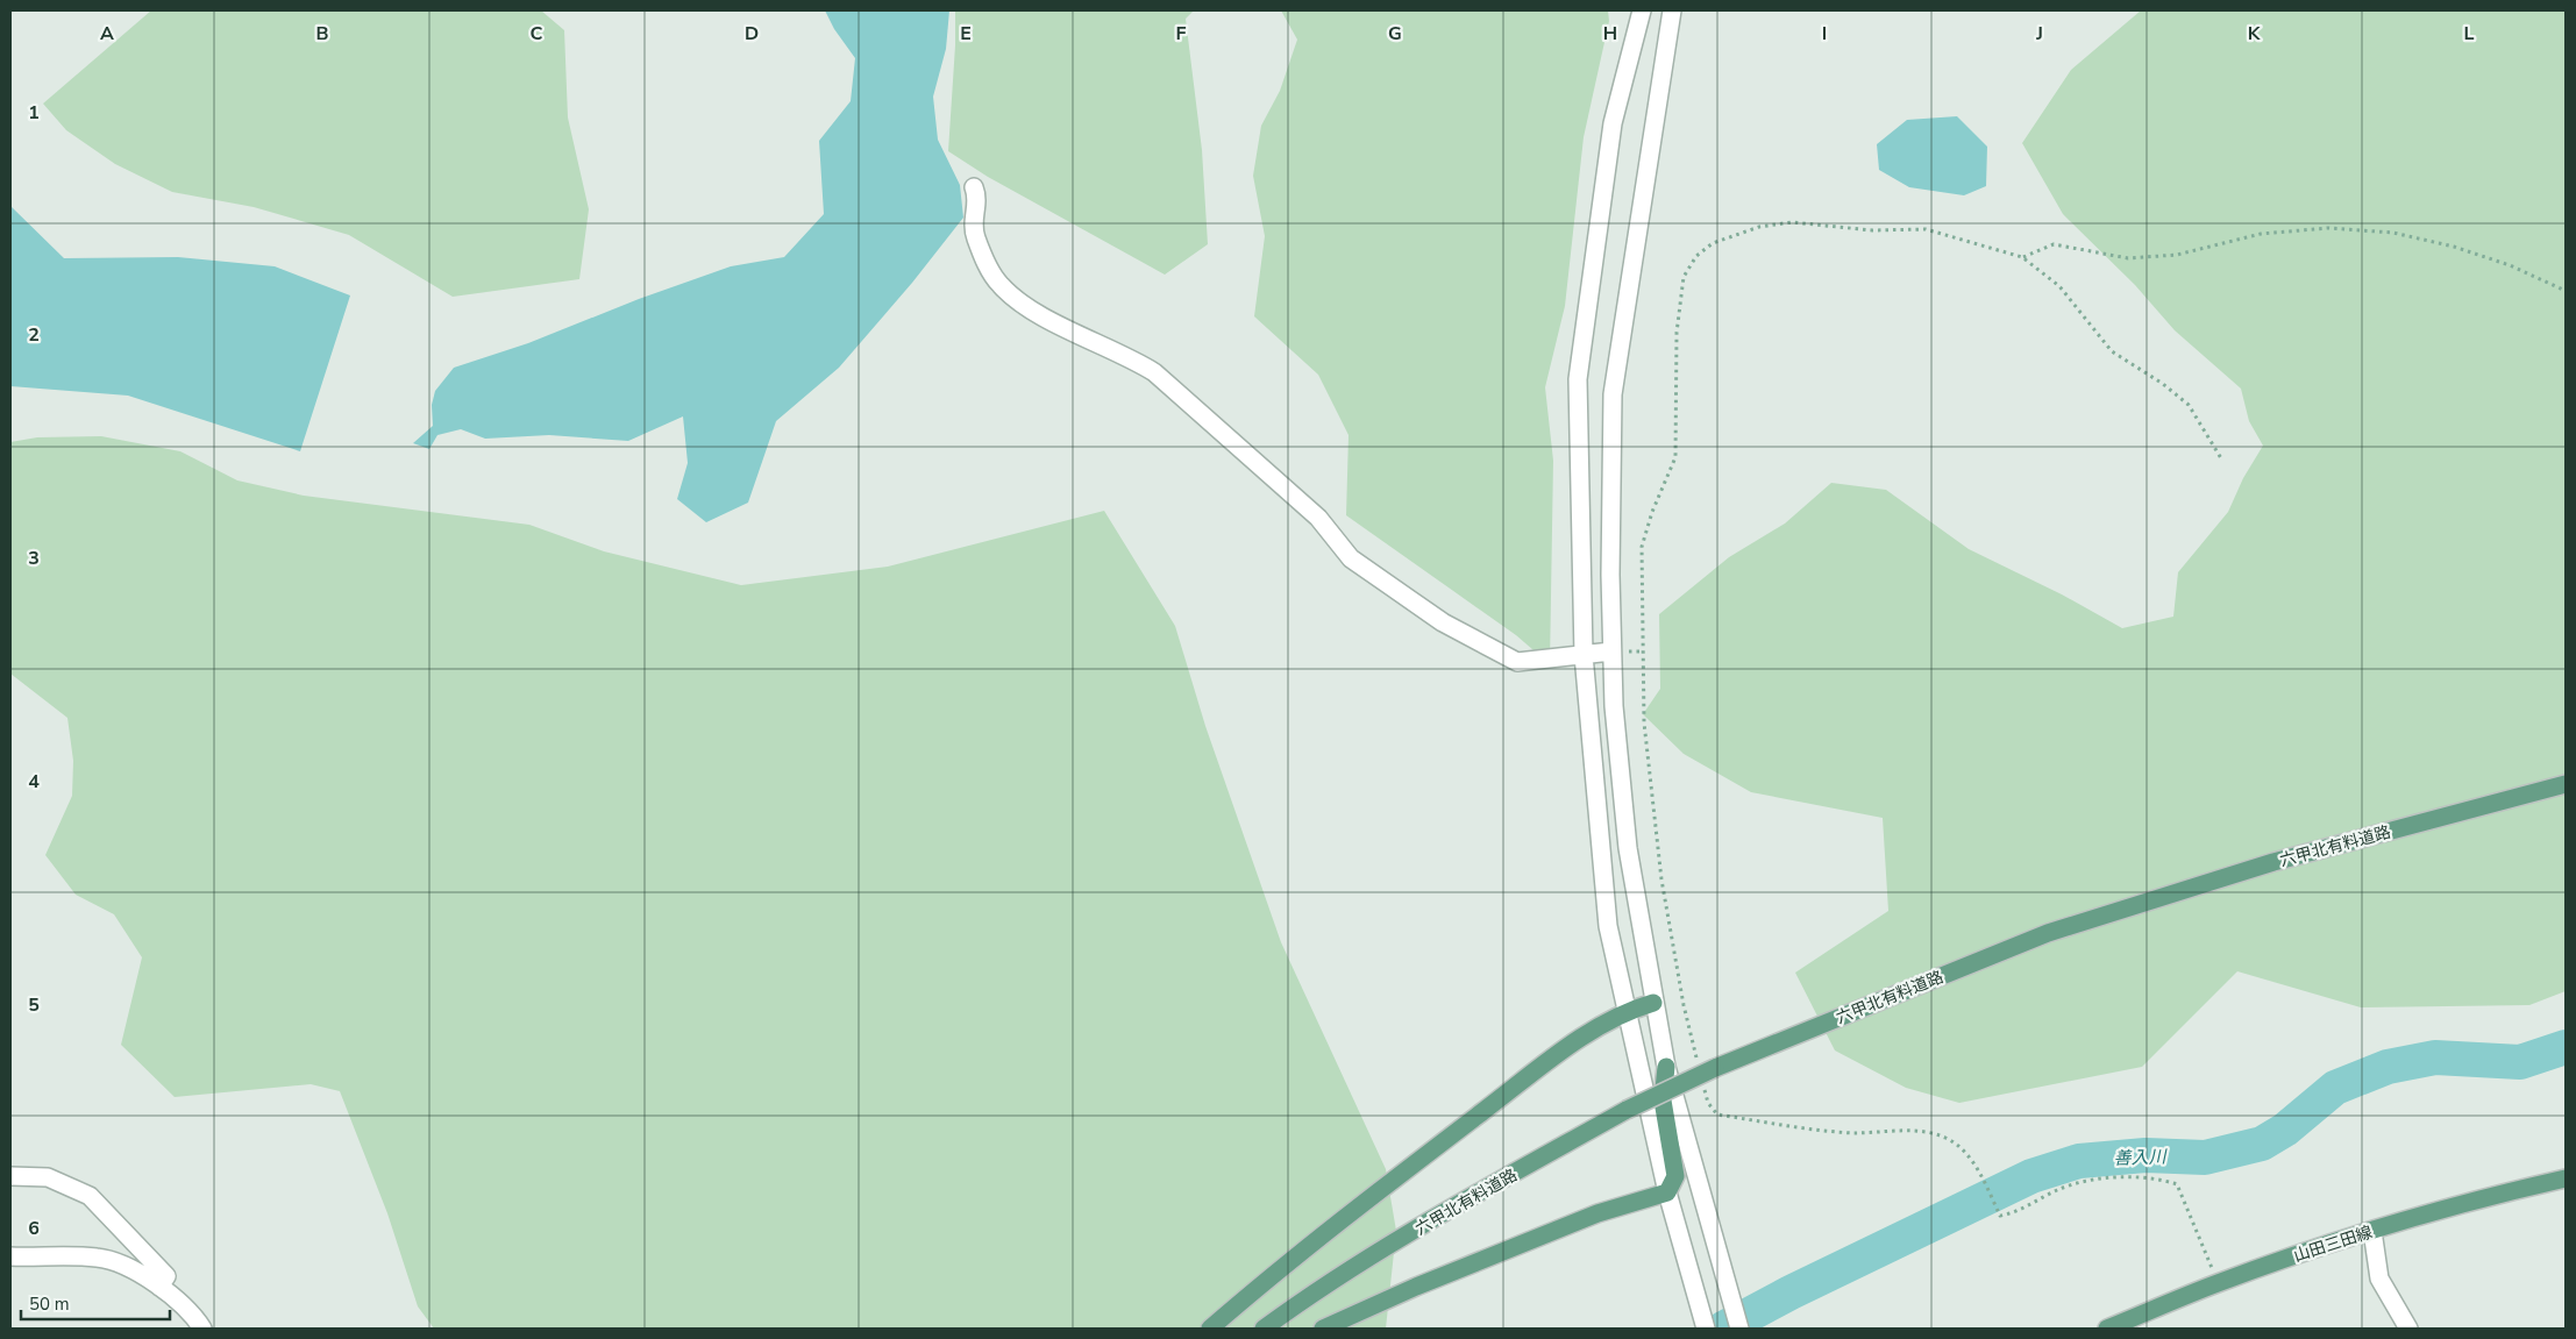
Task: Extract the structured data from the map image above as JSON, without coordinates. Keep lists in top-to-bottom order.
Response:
{
  "streets": {
    "main road": ["六甲北有料道路", "山田三田線"]
  },
  "water": ["善入川"],
  "scale_bar": "50 m",
  "grid": {
    "columns": [
      "A",
      "B",
      "C",
      "D",
      "E",
      "F",
      "G",
      "H",
      "I",
      "J",
      "K",
      "L"
    ],
    "rows": [
      "1",
      "2",
      "3",
      "4",
      "5",
      "6"
    ]
  }
}
